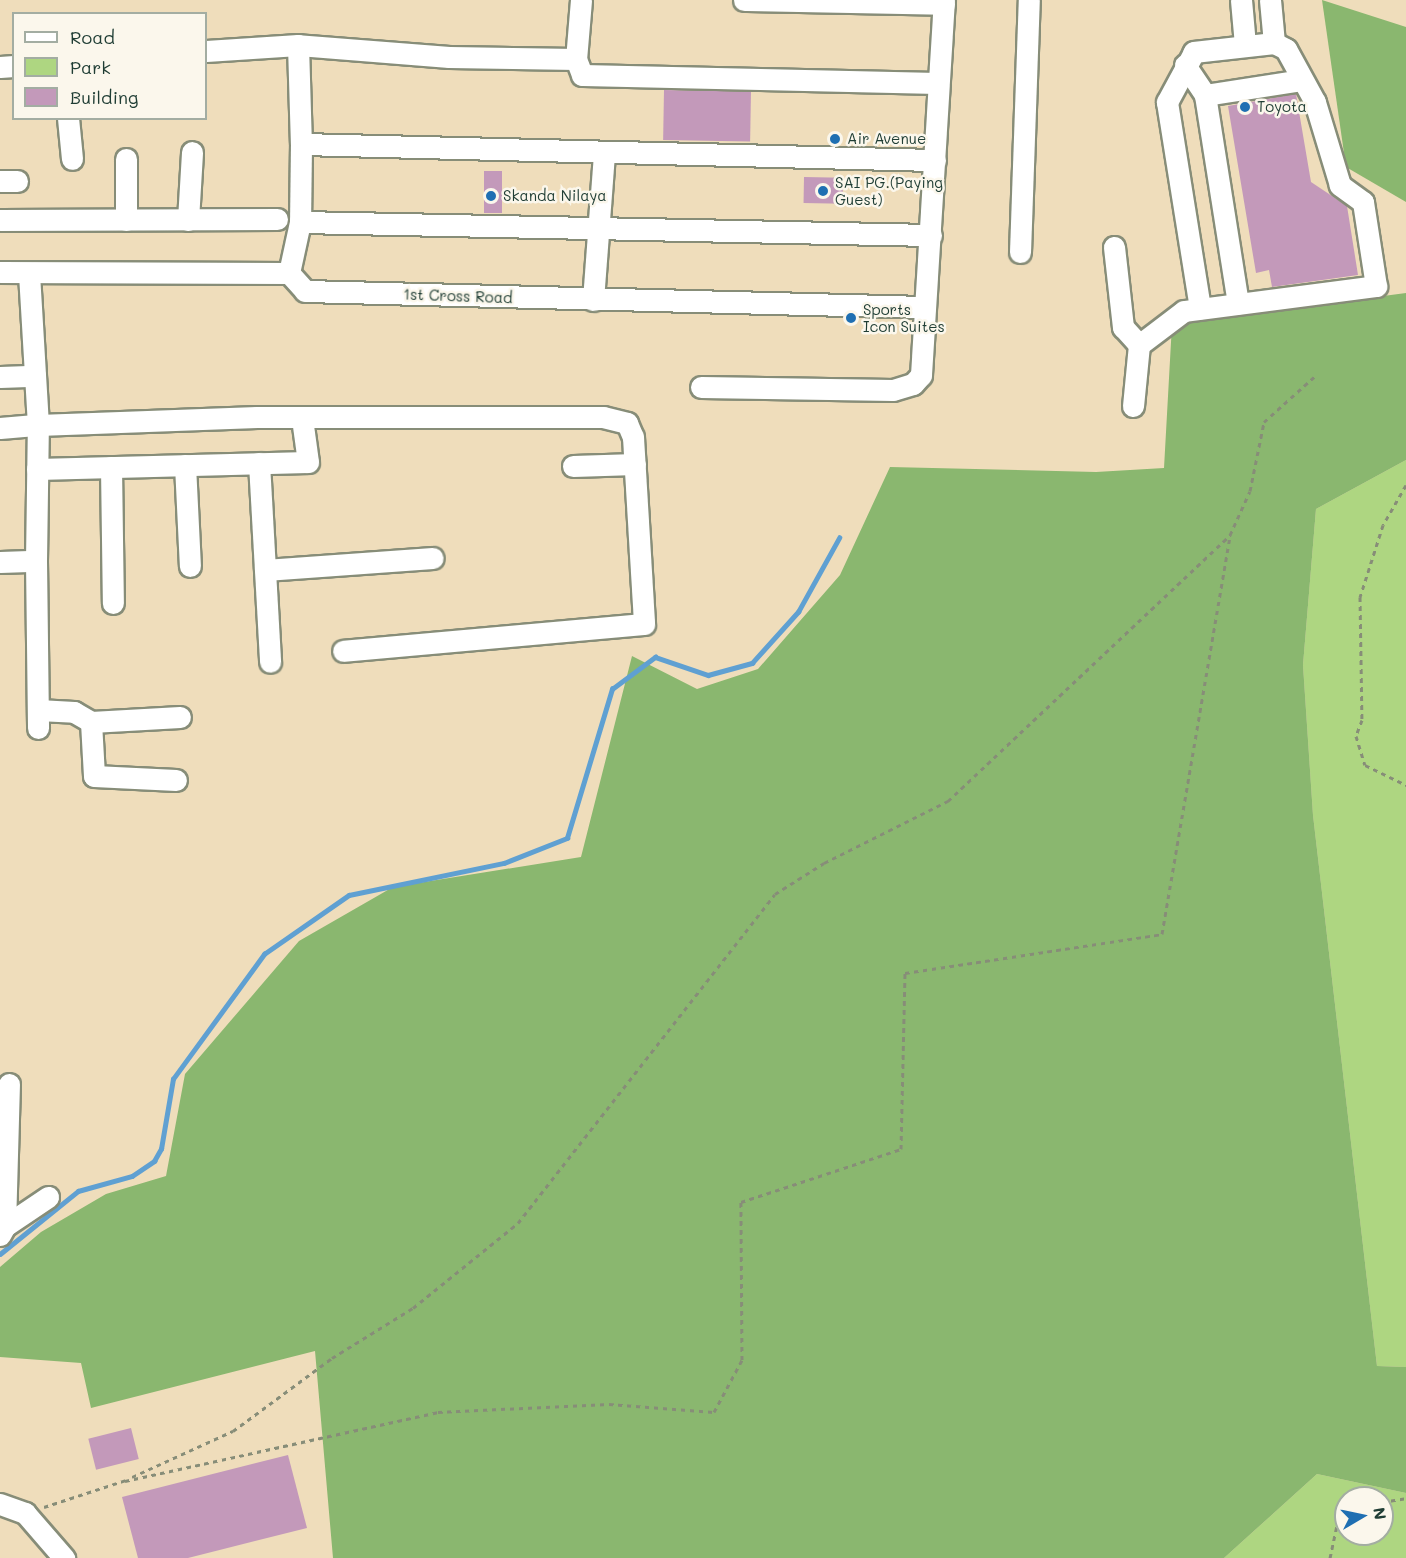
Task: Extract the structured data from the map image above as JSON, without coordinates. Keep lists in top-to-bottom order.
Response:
{
  "streets": {
    "street": ["1st Cross Road"]
  },
  "places": [
    "Toyota",
    "Air Avenue",
    "SAI PG.(Paying Guest)",
    "Skanda Nilaya",
    "Sports Icon Suites"
  ],
  "legend": ["Road", "Park", "Building"],
  "north": "right"
}
